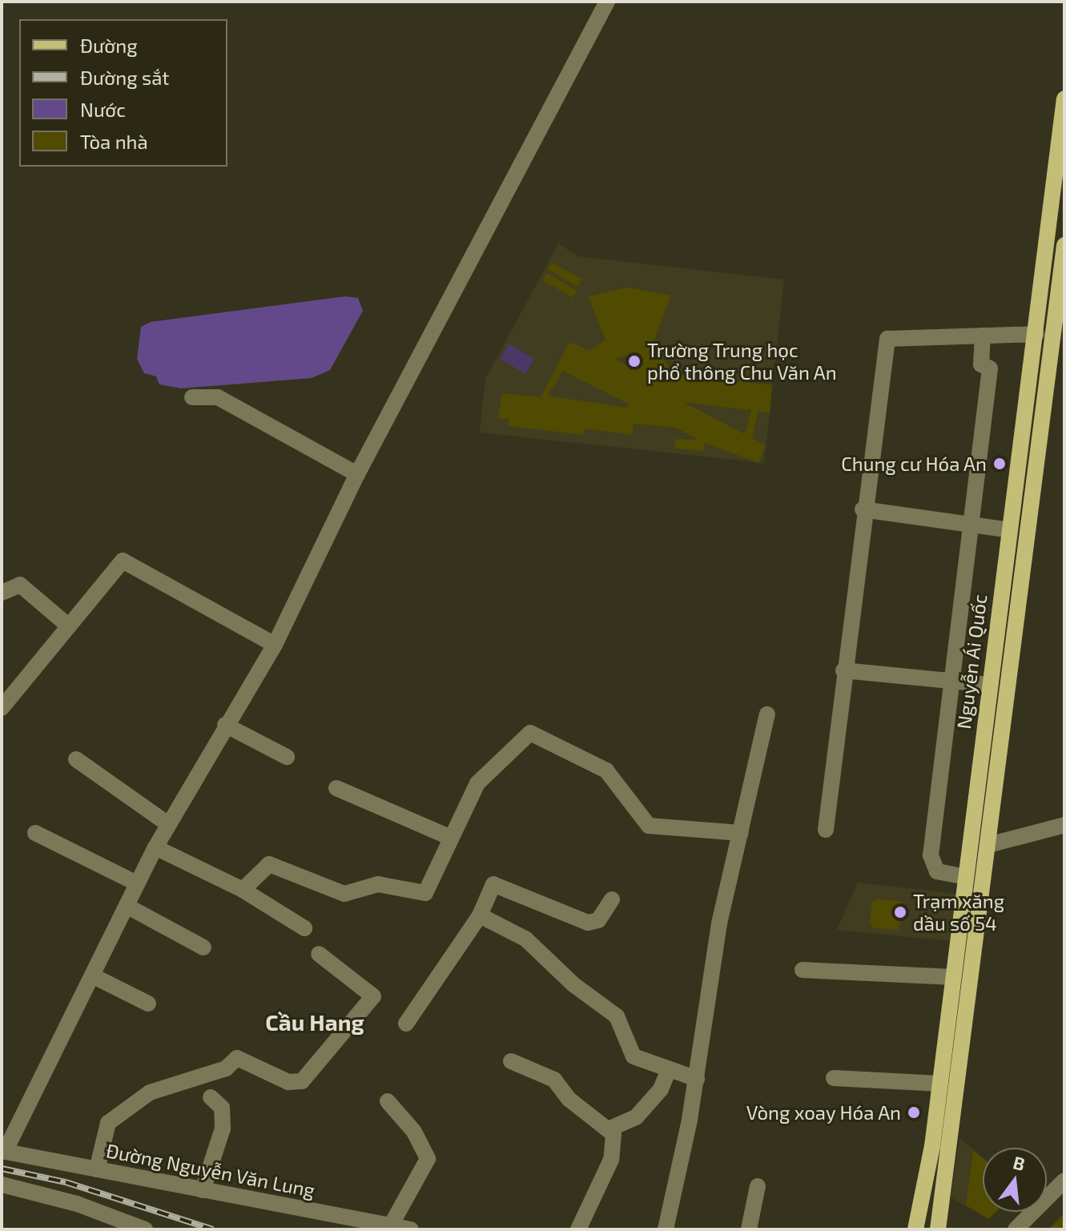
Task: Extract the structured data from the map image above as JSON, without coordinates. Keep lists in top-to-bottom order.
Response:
{
  "streets": {
    "main road": ["Nguyễn Ái Quốc"],
    "street": ["Đường Nguyễn Văn Lung"]
  },
  "districts": ["Cầu Hang"],
  "places": [
    "Trường Trung học phổ thông Chu Văn An",
    "Chung cư Hóa An",
    "Trạm xăng dầu số 54",
    "Vòng xoay Hóa An"
  ],
  "legend": [
    "Đường",
    "Đường sắt",
    "Nước",
    "Tòa nhà"
  ],
  "north": "top"
}
